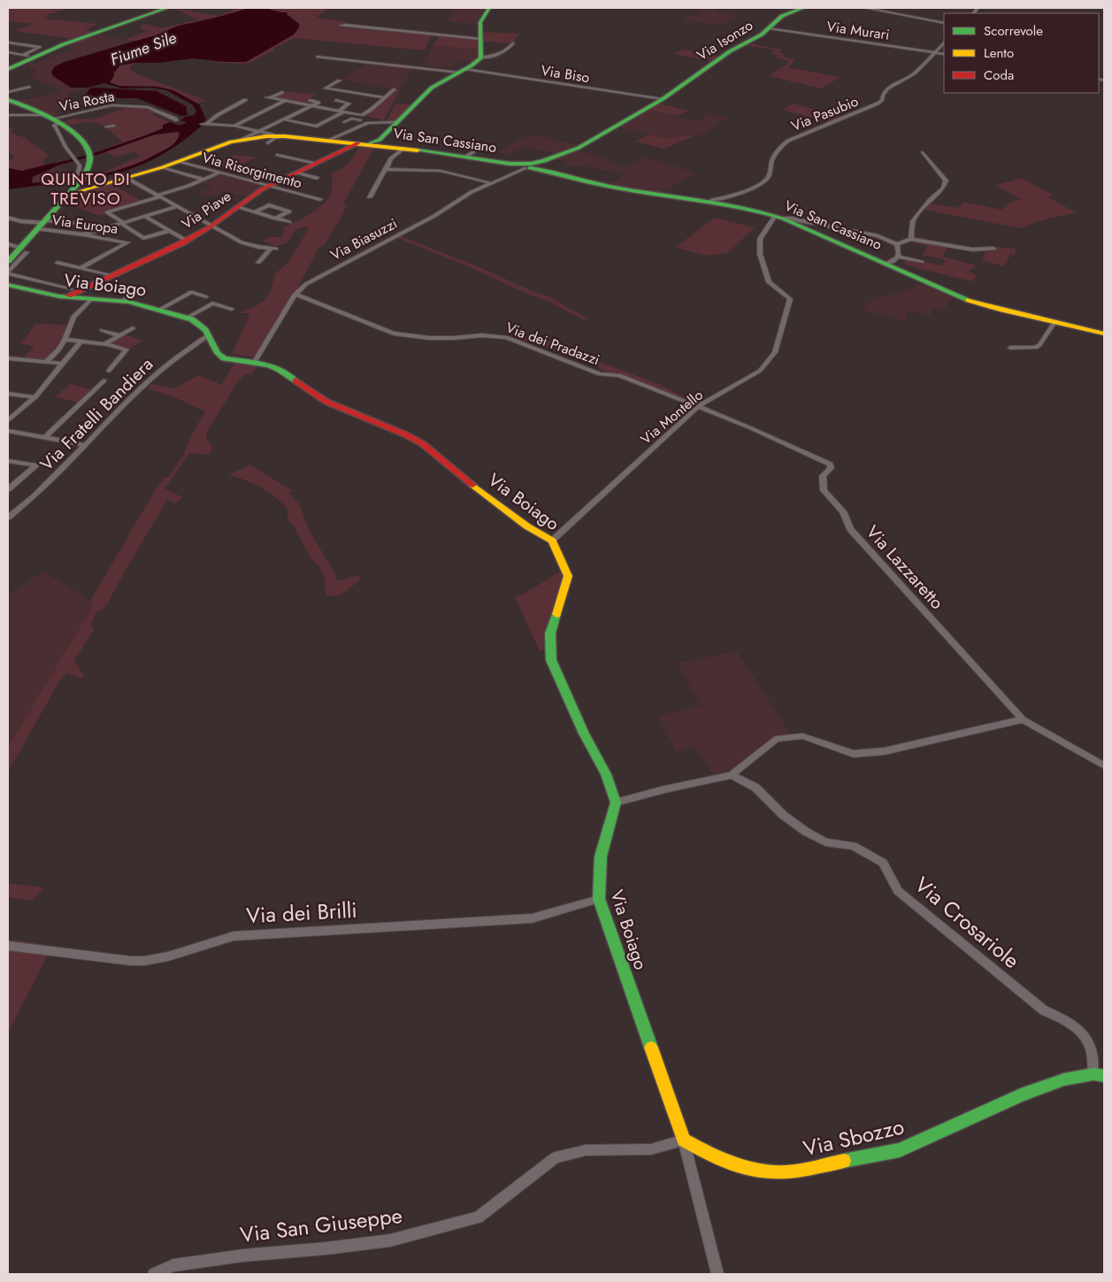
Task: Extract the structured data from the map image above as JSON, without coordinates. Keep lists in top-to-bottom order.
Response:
{
  "streets": {
    "main road": [
      "Via Isonzo",
      "Via San Cassiano",
      "Via Piave",
      "Via Boiago",
      "Via Sbozzo"
    ],
    "street": [
      "Via Murari",
      "Via Biso",
      "Via Rosta",
      "Via Pasubio",
      "Via Risorgimento",
      "Via Europa",
      "Via Biasuzzi",
      "Via dei Pradazzi",
      "Via Fratelli Bandiera",
      "Via Montello",
      "Via Lazzaretto",
      "Via dei Brilli",
      "Via Crosariole",
      "Via San Giuseppe"
    ]
  },
  "crossings": [
    ["Via Murari", "Via Isonzo"],
    ["Via Murari", "Via Pasubio"],
    ["Via Isonzo", "Via Biso"],
    ["Via Isonzo", "Via San Cassiano"],
    ["Via Isonzo", "Via Biasuzzi"],
    ["Via Pasubio", "Via San Cassiano"],
    ["Via San Cassiano", "Via Risorgimento"],
    ["Via San Cassiano", "Via Piave"],
    ["Via San Cassiano", "Via Biasuzzi"],
    ["Via San Cassiano", "Via Montello"],
    ["Via Risorgimento", "Via Piave"],
    ["Via Piave", "Via Boiago"],
    ["Via Biasuzzi", "Via Boiago"],
    ["Via Biasuzzi", "Via dei Pradazzi"],
    ["Via Boiago", "Via Fratelli Bandiera"],
    ["Via Boiago", "Via Montello"],
    ["Via Boiago", "Via dei Brilli"],
    ["Via Boiago", "Via Sbozzo"],
    ["Via Boiago", "Via San Giuseppe"],
    ["Via dei Pradazzi", "Via Montello"],
    ["Via dei Pradazzi", "Via Lazzaretto"],
    ["Via Montello", "Via Lazzaretto"],
    ["Via Crosariole", "Via Sbozzo"],
    ["Via Sbozzo", "Via San Giuseppe"]
  ],
  "districts": ["QUINTO DI TREVISO"],
  "water": ["Fiume Sile"],
  "legend": ["Scorrevole", "Lento", "Coda"]
}
